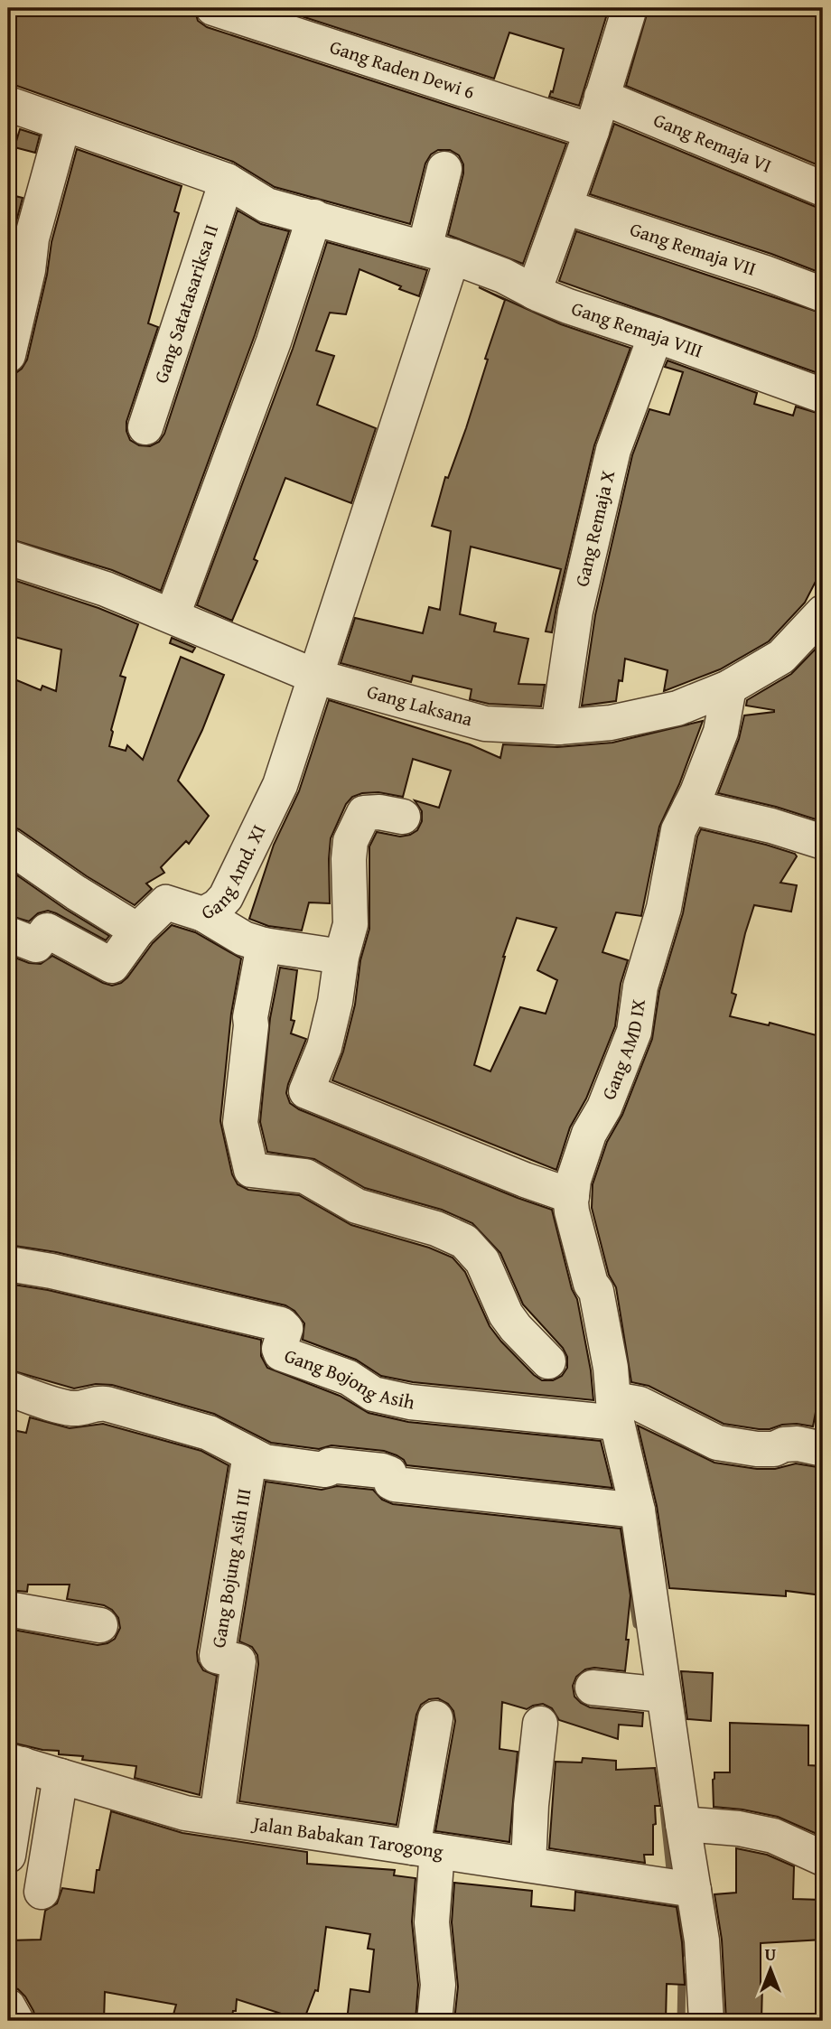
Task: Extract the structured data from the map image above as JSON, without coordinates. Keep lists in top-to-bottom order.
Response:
{
  "streets": {
    "street": [
      "Gang Raden Dewi 6",
      "Gang Remaja VI",
      "Gang Remaja VII",
      "Gang Satatasariksa II",
      "Gang Remaja VIII",
      "Gang Remaja X",
      "Gang Laksana",
      "Gang Amd. XI",
      "Gang AMD IX",
      "Gang Bojong Asih",
      "Gang Bojung Asih III",
      "Jalan Babakan Tarogong"
    ]
  },
  "crossings": [
    ["Gang Satatasariksa II", "Gang Remaja VIII"],
    ["Gang Remaja VIII", "Gang Remaja X"],
    ["Gang Remaja VIII", "Gang Amd. XI"],
    ["Gang Remaja X", "Gang Laksana"],
    ["Gang Laksana", "Gang Amd. XI"],
    ["Gang Laksana", "Gang AMD IX"],
    ["Gang AMD IX", "Gang Bojong Asih"],
    ["Gang Bojung Asih III", "Jalan Babakan Tarogong"]
  ],
  "north": "top"
}
